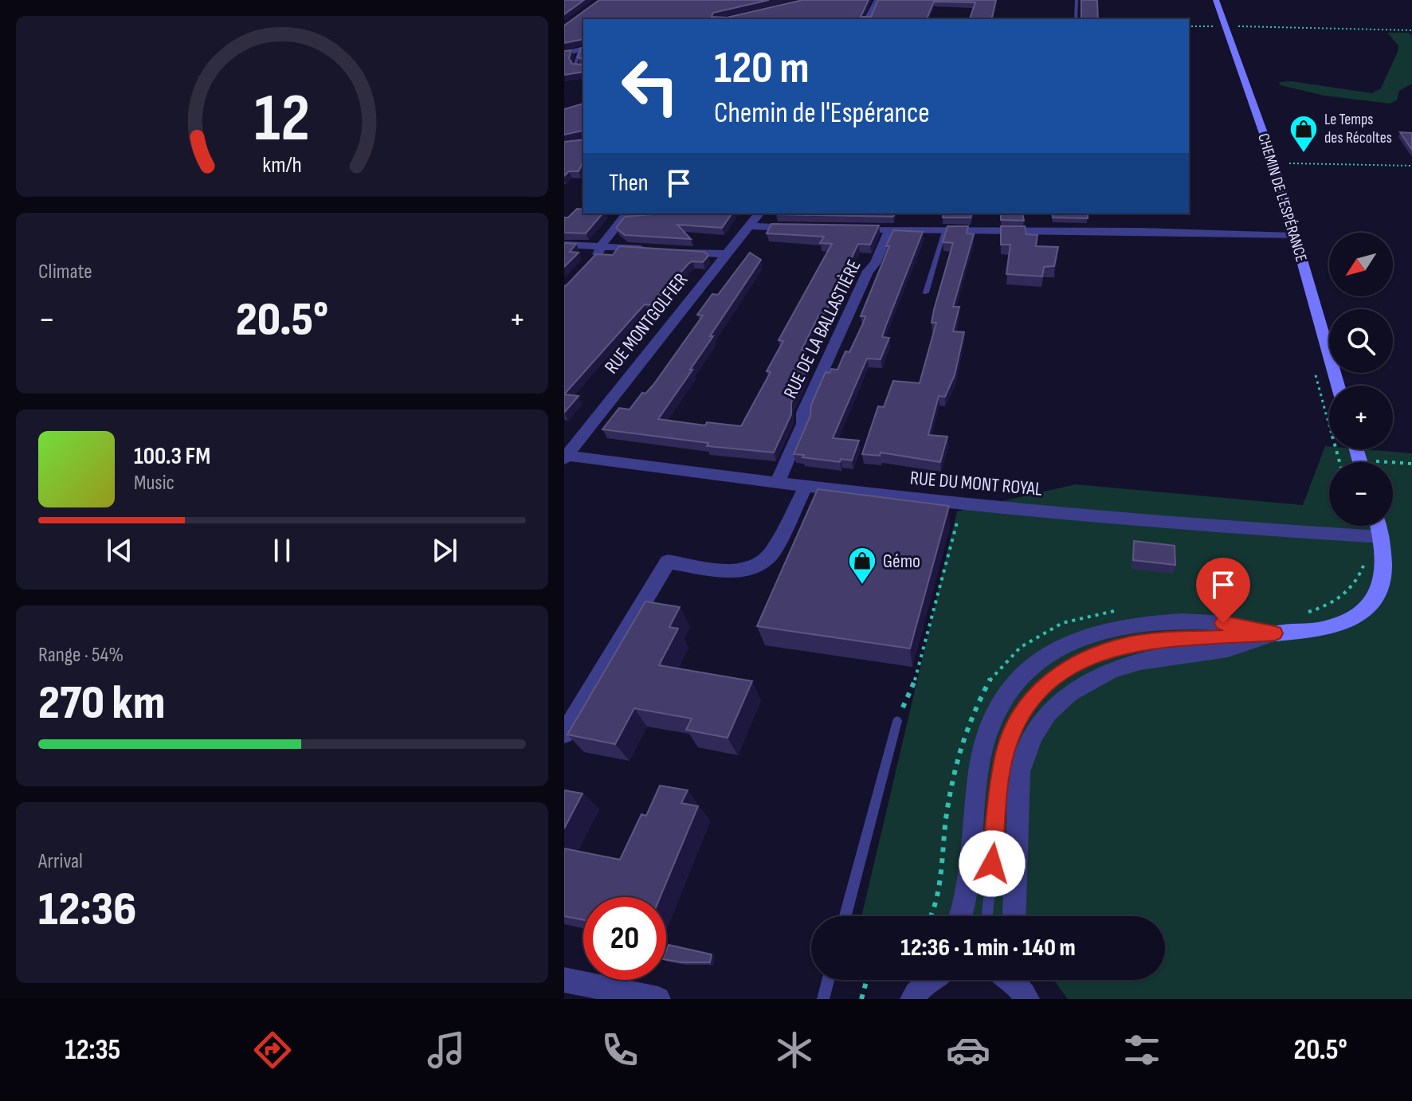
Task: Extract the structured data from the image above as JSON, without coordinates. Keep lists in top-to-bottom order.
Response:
{
  "streets": {
    "street": [
      "CHEMIN DE L'ESPÉRANCE",
      "RUE MONTGOLFIER",
      "RUE DE LA BALLASTIÈRE",
      "RUE DU MONT ROYAL"
    ]
  },
  "crossings": [
    ["RUE MONTGOLFIER", "RUE DU MONT ROYAL"],
    ["RUE DE LA BALLASTIÈRE", "RUE DU MONT ROYAL"]
  ],
  "places": {
    "shop": ["Le Temps des Récoltes", "Gémo"]
  },
  "north": "bottom left",
  "page": {
    "turn": ["120 m", "Chemin de l'Espérance"],
    "then": "Then",
    "tile": [
      "Climate",
      ["Range · 54%", "270 km"],
      ["Arrival", "12:36"]
    ],
    "map_buttons": ["+", "−"],
    "heat": ["−", "20.5°", "+"],
    "song": ["100.3 FM", "Music"],
    "limit": "20",
    "trip": "12:36 · 1 min · 140 m",
    "tabs": ["12:35", "20.5°"],
    "gauge": ["12", "km/h"]
  }
}
